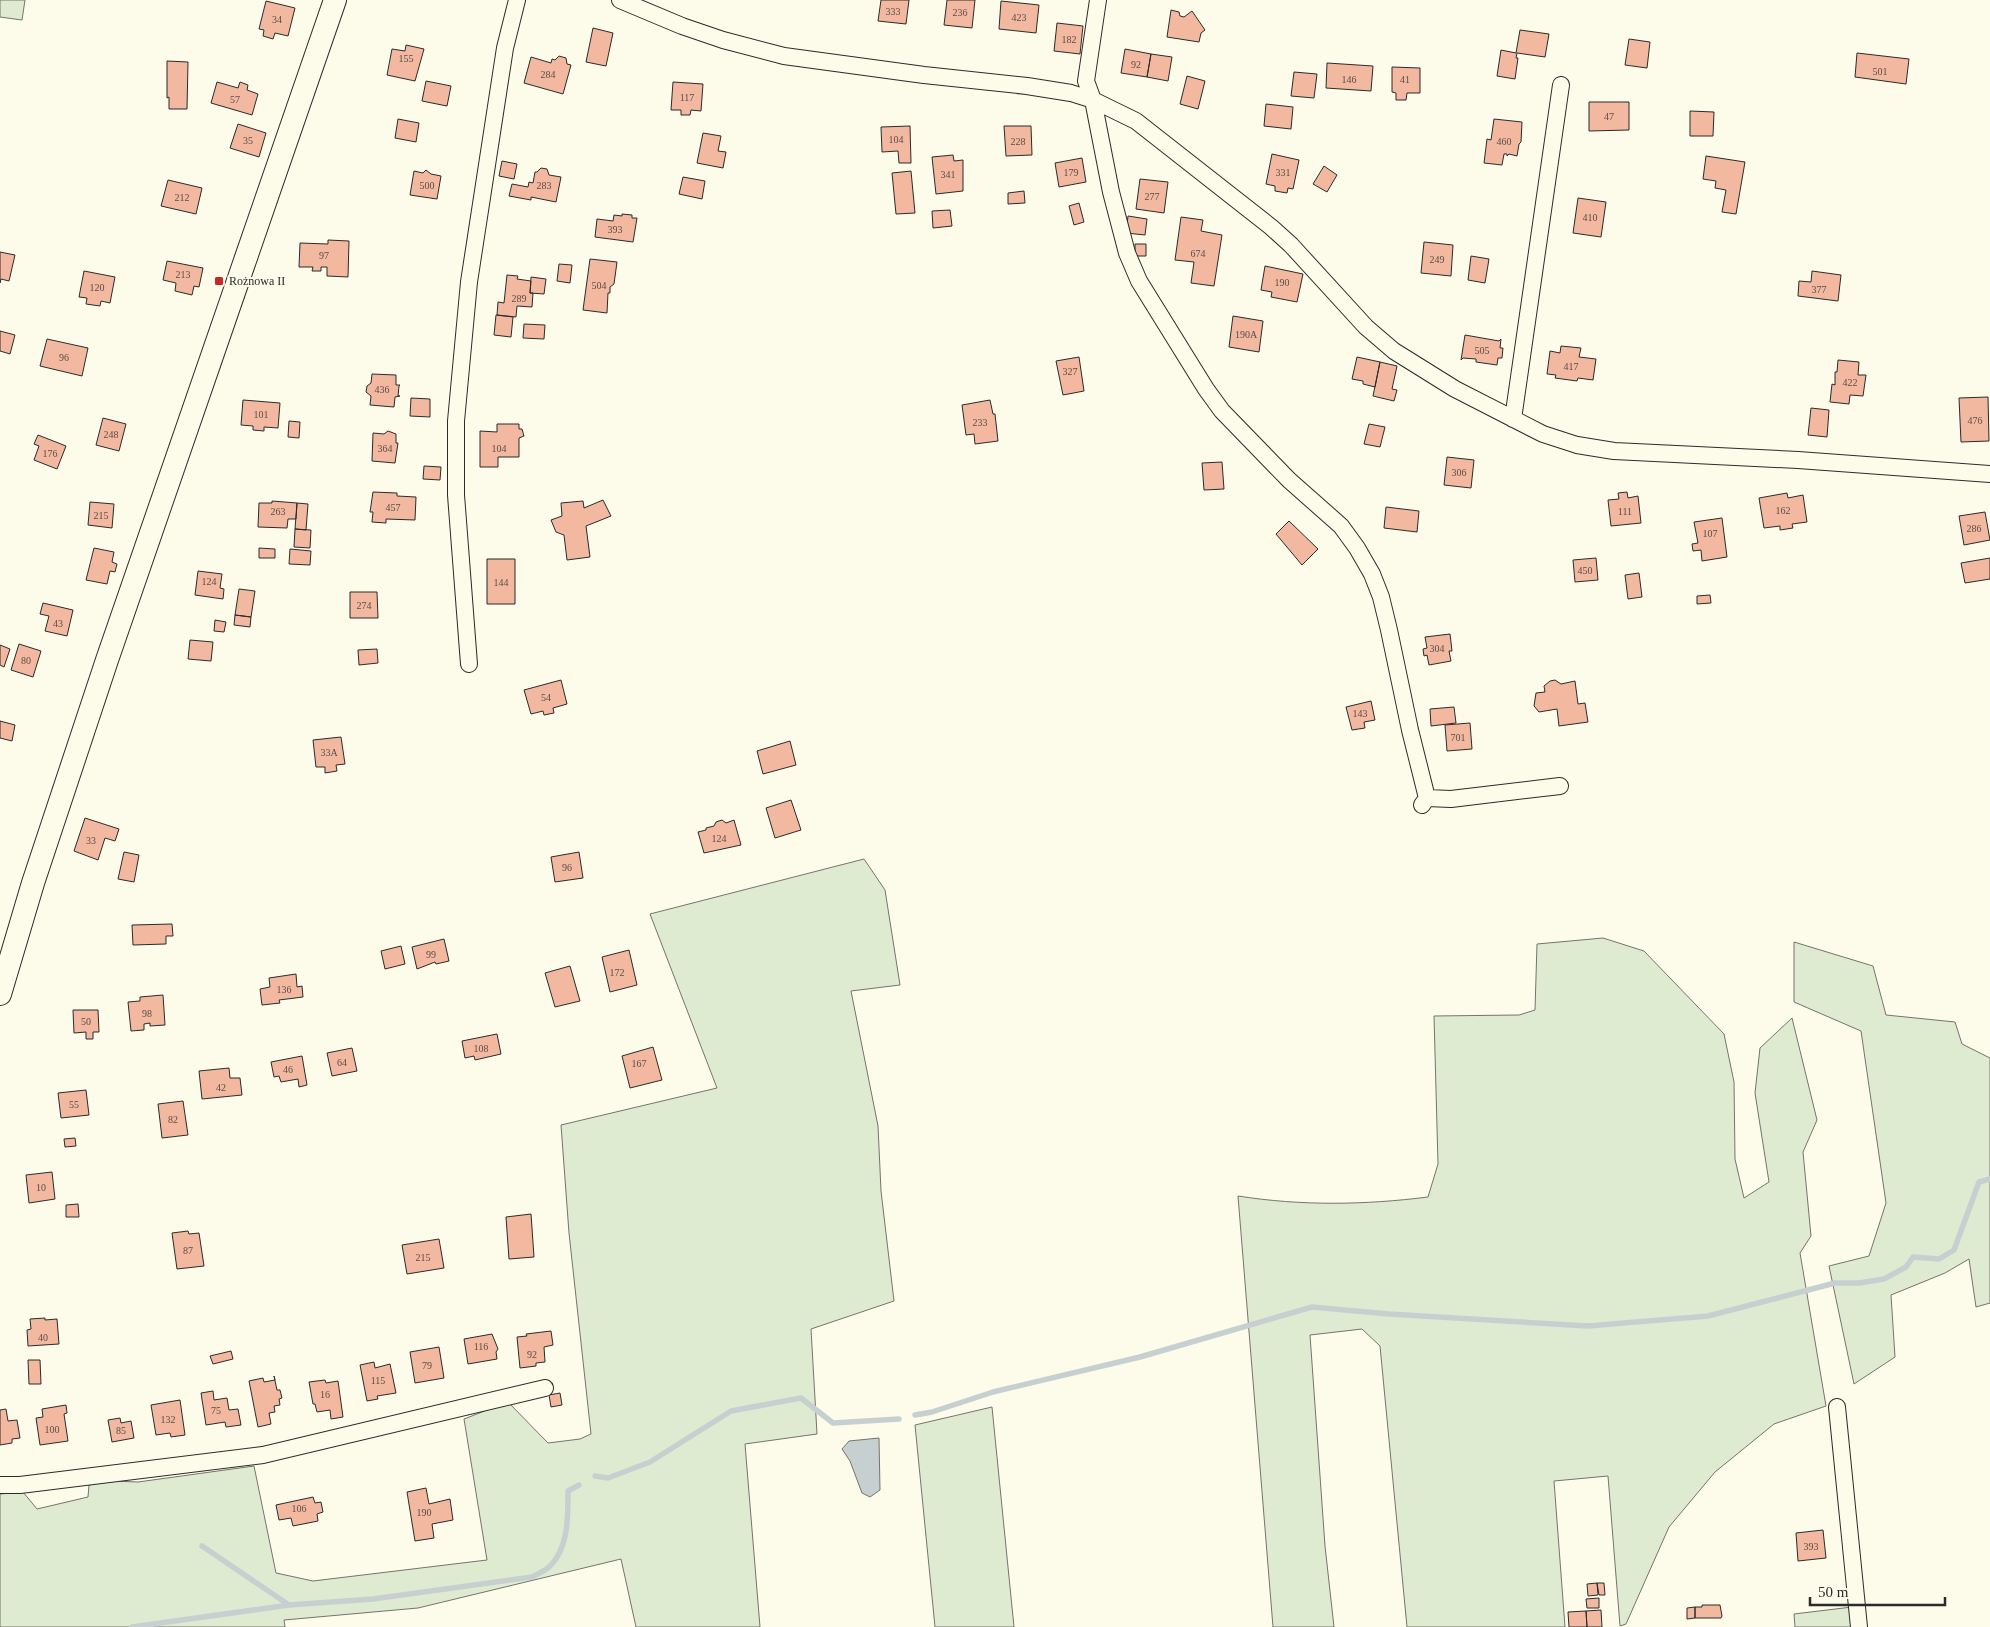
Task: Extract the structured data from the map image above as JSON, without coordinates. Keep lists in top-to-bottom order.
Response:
{
  "places": {
    "transit": ["Rożnowa II"]
  },
  "house_numbers": [
    "333",
    "236",
    "423",
    "34",
    "182",
    "155",
    "92",
    "501",
    "284",
    "146",
    "41",
    "117",
    "57",
    "47",
    "104",
    "35",
    "228",
    "460",
    "179",
    "331",
    "341",
    "500",
    "283",
    "277",
    "212",
    "410",
    "393",
    "674",
    "97",
    "249",
    "213",
    "190",
    "504",
    "120",
    "377",
    "289",
    "190A",
    "505",
    "96",
    "417",
    "327",
    "422",
    "436",
    "101",
    "476",
    "233",
    "248",
    "364",
    "104",
    "176",
    "306",
    "457",
    "162",
    "263",
    "111",
    "215",
    "286",
    "107",
    "450",
    "124",
    "144",
    "274",
    "43",
    "304",
    "80",
    "54",
    "143",
    "701",
    "33A",
    "124",
    "33",
    "96",
    "99",
    "172",
    "136",
    "98",
    "50",
    "108",
    "64",
    "167",
    "46",
    "42",
    "55",
    "82",
    "10",
    "87",
    "215",
    "40",
    "116",
    "92",
    "79",
    "115",
    "16",
    "75",
    "132",
    "100",
    "85",
    "106",
    "190",
    "393"
  ],
  "scale_bar": "50 m"
}
